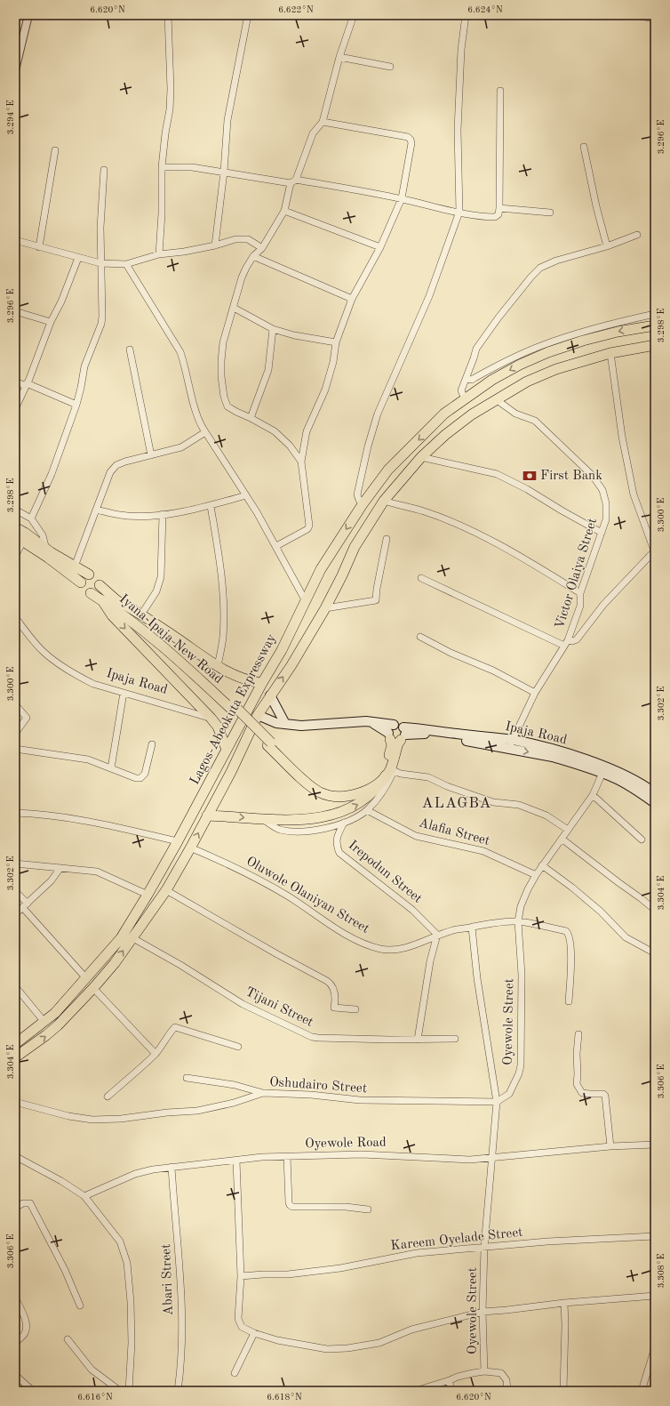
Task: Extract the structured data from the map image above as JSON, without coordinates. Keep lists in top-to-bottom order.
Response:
{
  "streets": {
    "main road": ["Iyana-Ipaja New Road", "Ipaja Road", "Lagos-Abeokuta Expressway"],
    "street": [
      "Victor Olaiya Street",
      "Alafia Street",
      "Irepodun Street",
      "Oluwole Olaniyan Street",
      "Tijani Street",
      "Oyewole Street",
      "Oshudairo Street",
      "Oyewole Road",
      "Kareem Oyelade Street",
      "Abari Street"
    ]
  },
  "crossings": [
    ["Victor Olaiya Street", "Ipaja Road"],
    ["Victor Olaiya Street", "Lagos-Abeokuta Expressway"],
    ["Ipaja Road", "Lagos-Abeokuta Expressway"],
    ["Ipaja Road", "Oyewole Street"],
    ["Lagos-Abeokuta Expressway", "Oluwole Olaniyan Street"],
    ["Lagos-Abeokuta Expressway", "Tijani Street"],
    ["Alafia Street", "Oyewole Street"],
    ["Irepodun Street", "Oluwole Olaniyan Street"],
    ["Oluwole Olaniyan Street", "Oyewole Street"],
    ["Oyewole Street", "Oshudairo Street"],
    ["Oyewole Street", "Oyewole Road"],
    ["Oyewole Street", "Kareem Oyelade Street"],
    ["Oyewole Road", "Abari Street"]
  ],
  "districts": ["ALAGBA"],
  "places": {
    "bank": ["First Bank"]
  },
  "coordinates": [
    "6.620°N",
    "6.622°N",
    "6.624°N",
    "3.294°E",
    "3.296°E",
    "3.298°E",
    "3.300°E",
    "3.302°E",
    "3.304°E",
    "3.306°E",
    "3.308°E",
    "6.616°N",
    "6.618°N"
  ]
}
